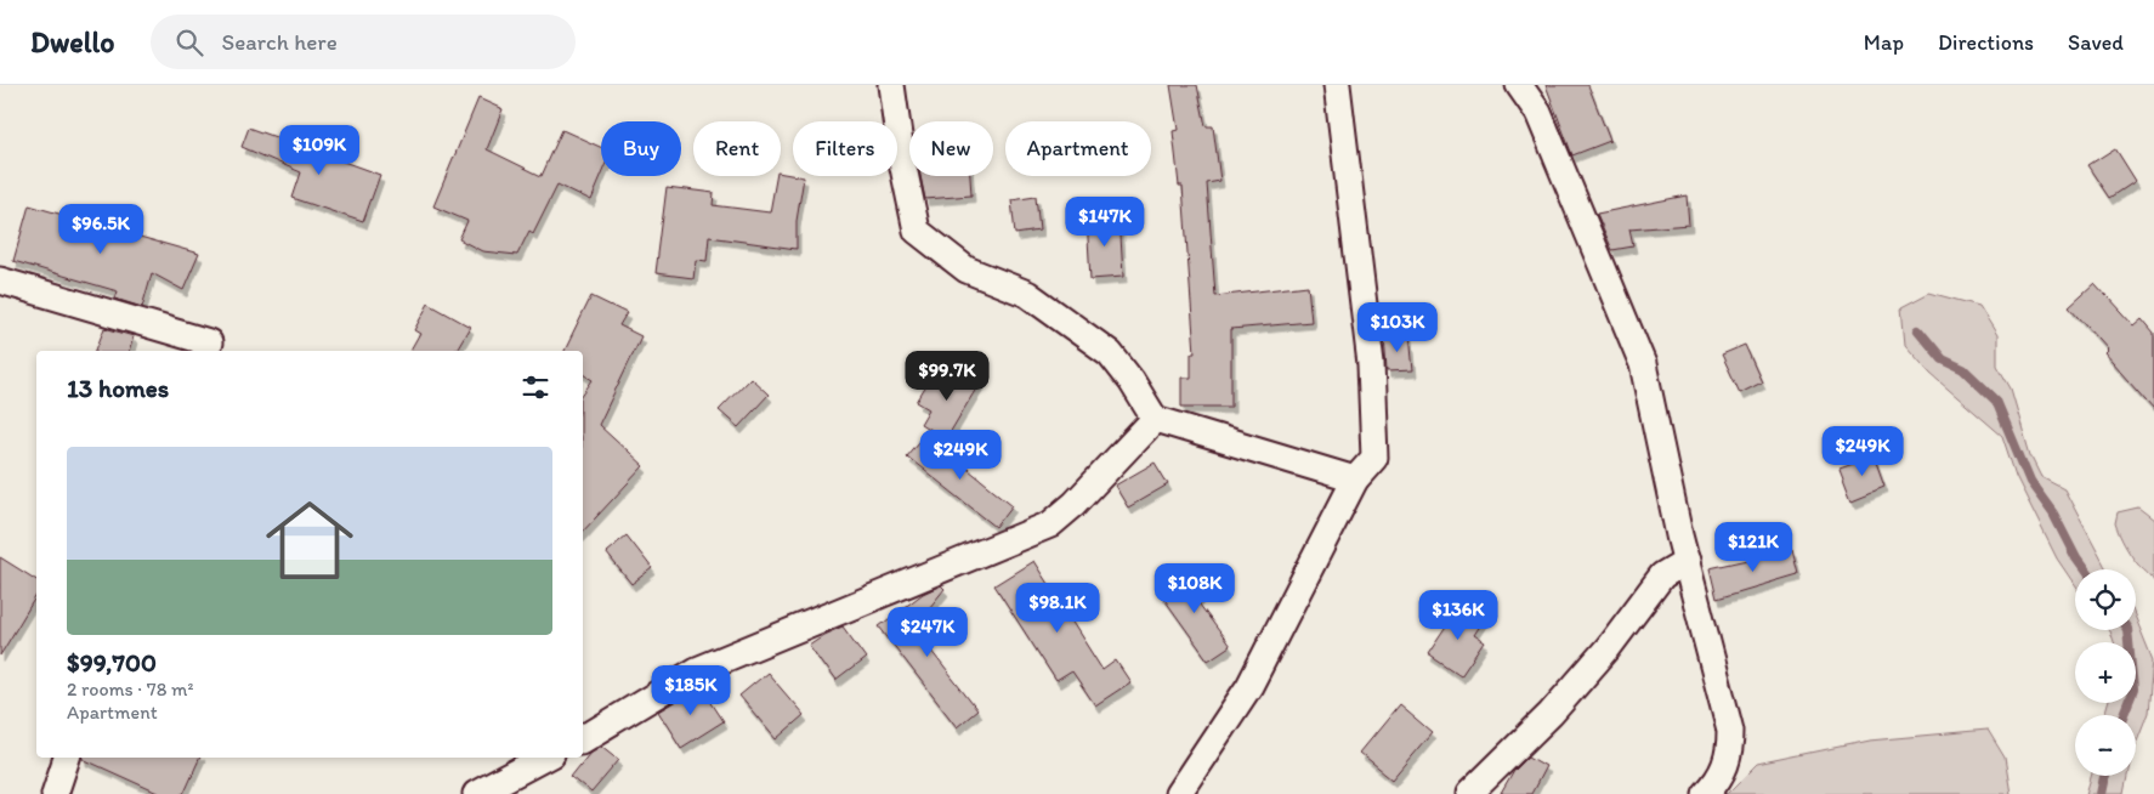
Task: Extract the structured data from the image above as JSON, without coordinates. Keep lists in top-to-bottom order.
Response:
{
  "page": {
    "header": "Dwello",
    "search": "Search here",
    "nav": ["Map", "Directions", "Saved"],
    "chip": [
      "Buy",
      "Rent",
      "Filters",
      "New",
      "Apartment"
    ],
    "price": [
      "$109K",
      "$147K",
      "$96.5K",
      "$103K",
      "$99.7K",
      "$249K",
      "$249K",
      "$121K",
      "$108K",
      "$98.1K",
      "$136K",
      "$247K",
      "$185K"
    ],
    "heading": "13 homes",
    "list": [
      {
        "name": "$99,700",
        "note": "2 rooms · 78 m² · Apartment"
      }
    ],
    "map_buttons": ["+", "−"]
  }
}
